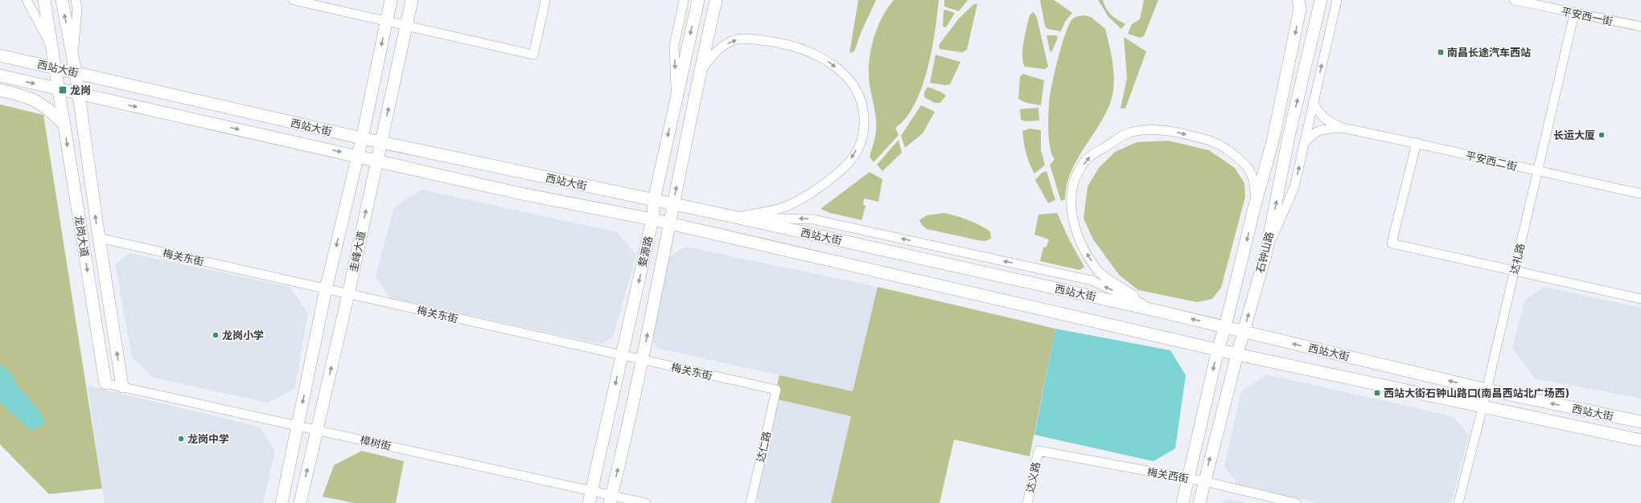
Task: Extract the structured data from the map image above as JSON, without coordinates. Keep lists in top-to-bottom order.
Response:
{
  "streets": {
    "main road": [
      "西站大街",
      "龙岗大道",
      "圭峰大道",
      "婺源路",
      "石钟山路"
    ],
    "street": [
      "平安西一街",
      "平安西二街",
      "梅关东街",
      "达礼路",
      "樟树街",
      "达仁路",
      "梅关西街",
      "达义路"
    ]
  },
  "crossings": [
    ["平安西一街", "达礼路"],
    ["西站大街", "龙岗大道"],
    ["西站大街", "圭峰大道"],
    ["西站大街", "婺源路"],
    ["西站大街", "石钟山路"],
    ["西站大街", "达礼路"],
    ["平安西二街", "达礼路"],
    ["龙岗大道", "梅关东街"],
    ["龙岗大道", "樟树街"],
    ["圭峰大道", "梅关东街"],
    ["圭峰大道", "樟树街"],
    ["婺源路", "梅关东街"],
    ["婺源路", "樟树街"],
    ["石钟山路", "梅关西街"],
    ["梅关东街", "达仁路"],
    ["梅关西街", "达义路"]
  ],
  "places": {
    "transit": ["南昌长途汽车西站", "龙岗", "西站大街石钟山路口(南昌西站北广场西)"],
    "other": ["长运大厦", "龙岗小学", "龙岗中学"]
  }
}
